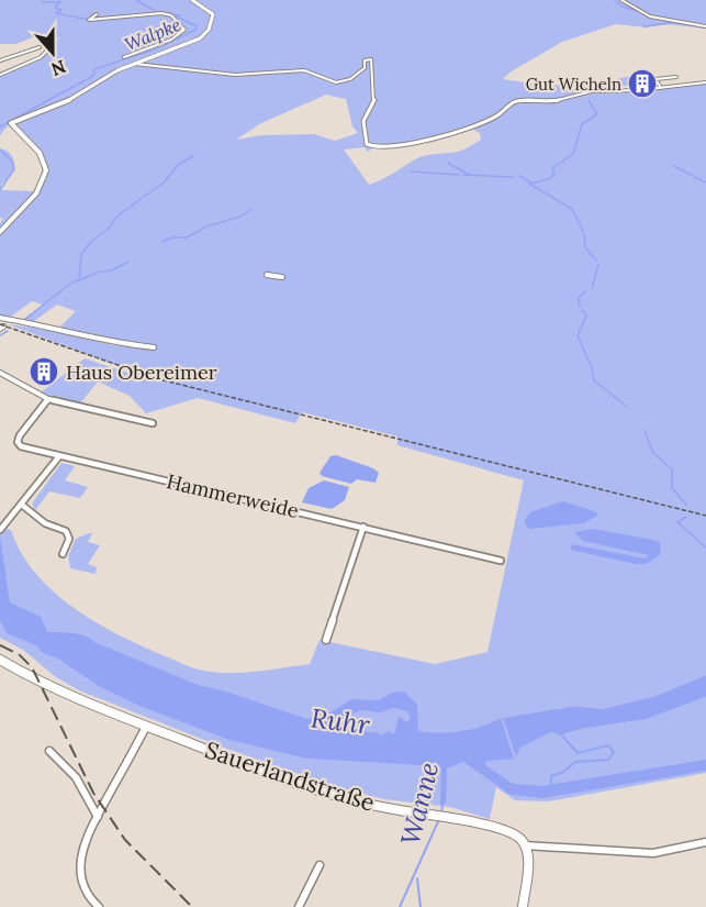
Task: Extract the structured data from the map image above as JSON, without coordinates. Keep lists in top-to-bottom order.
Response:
{
  "streets": {
    "street": ["Hammerweide", "Sauerlandstraße"]
  },
  "water": ["Walpke", "Ruhr", "Wanne"],
  "places": {
    "building": ["Gut Wicheln", "Haus Obereimer"]
  },
  "north": "bottom"
}
